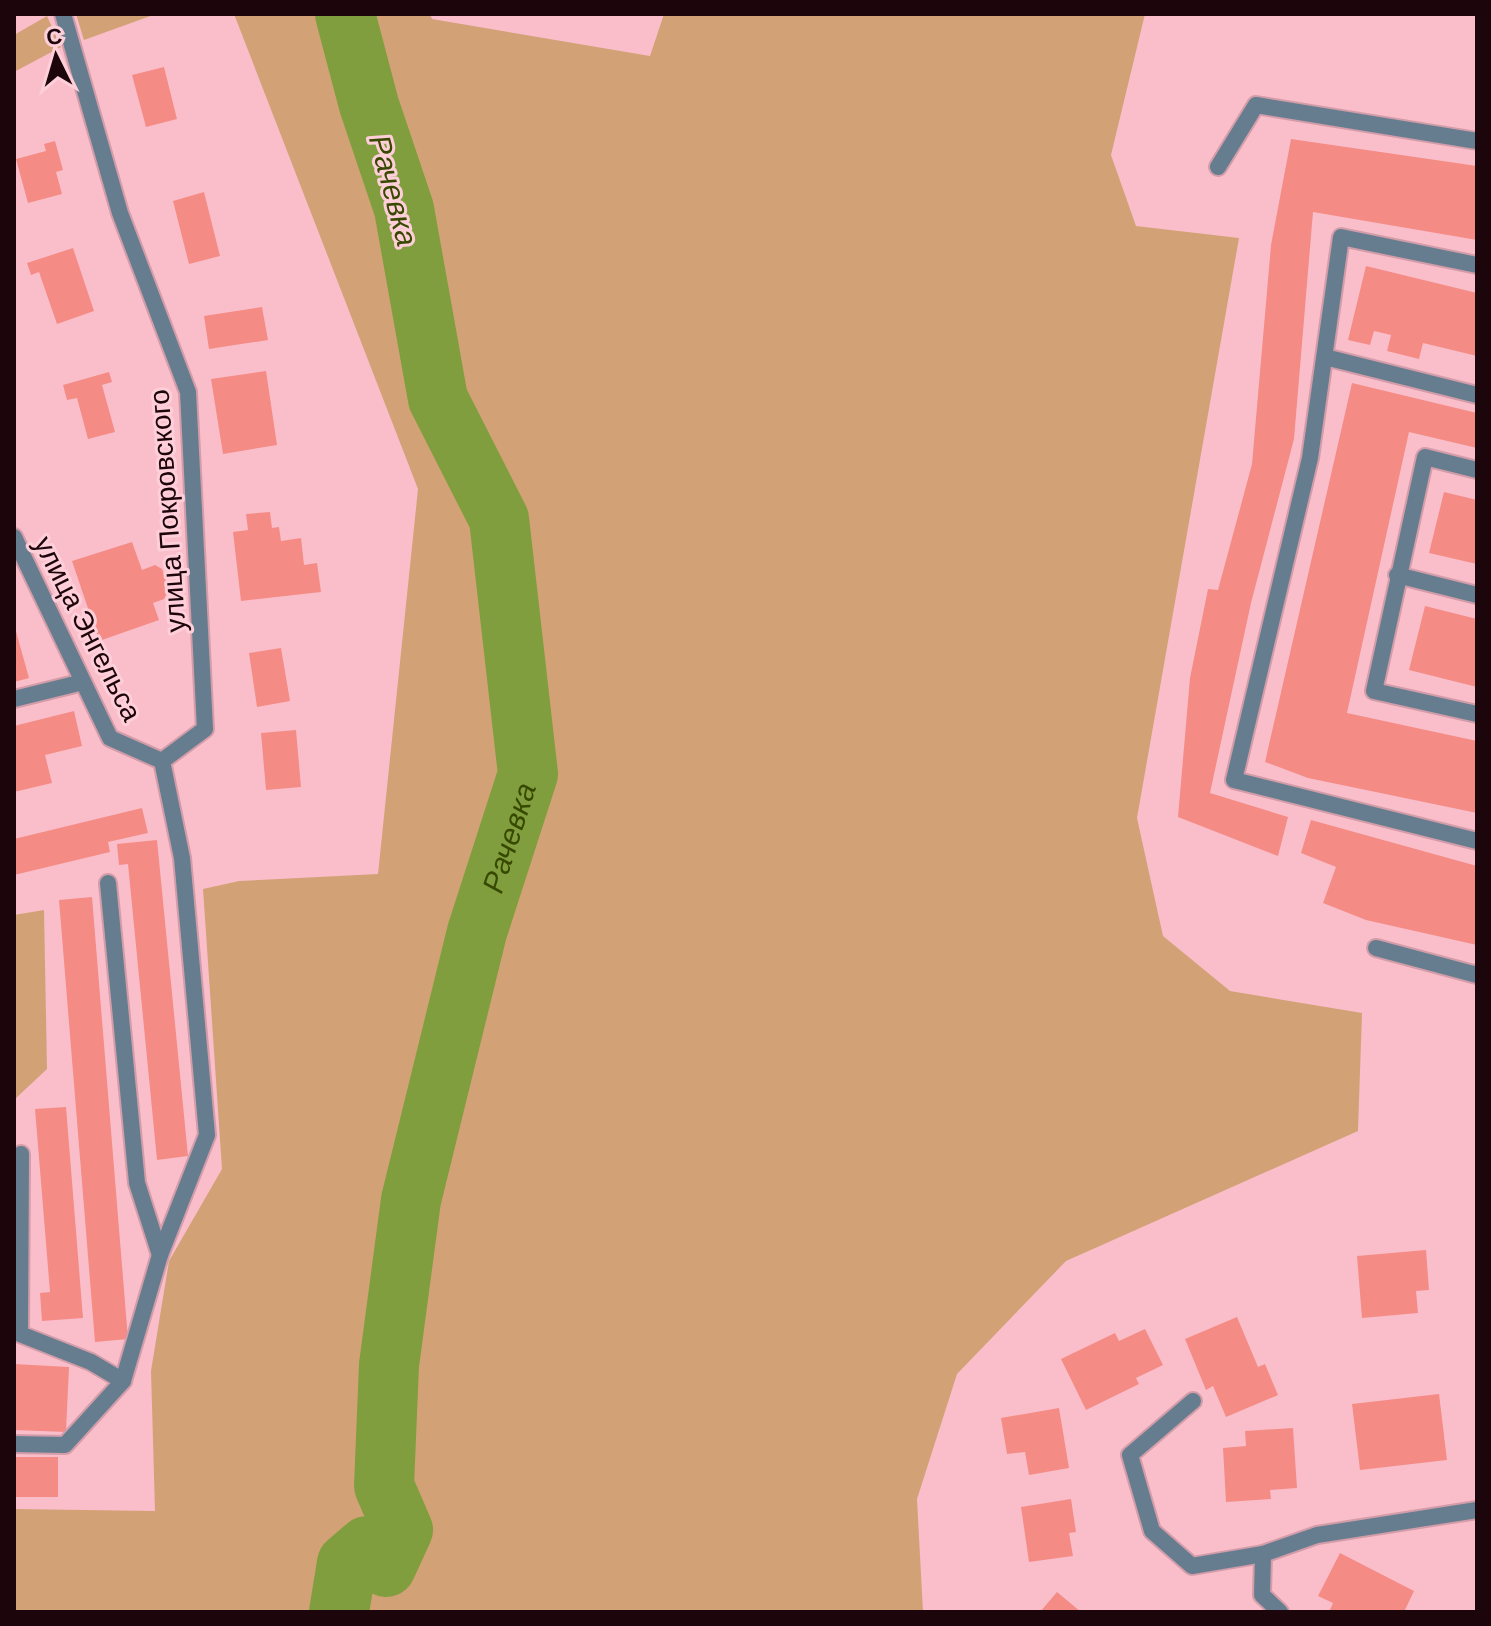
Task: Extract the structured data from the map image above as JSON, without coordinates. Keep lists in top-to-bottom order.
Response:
{
  "streets": {
    "street": ["улица Покровского", "улица Энгельса"]
  },
  "crossings": [
    ["улица Покровского", "улица Энгельса"]
  ],
  "water": ["Рачевка"],
  "north": "top"
}
